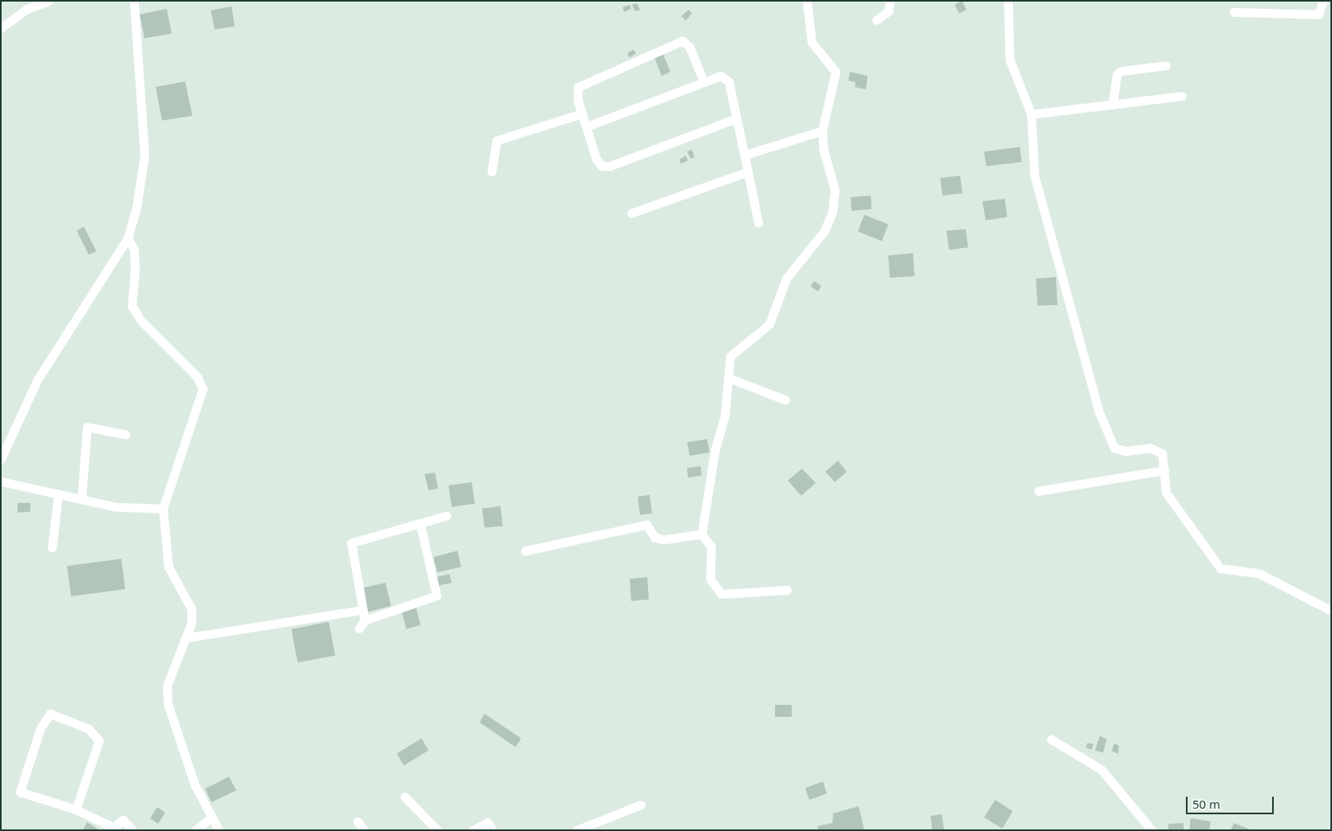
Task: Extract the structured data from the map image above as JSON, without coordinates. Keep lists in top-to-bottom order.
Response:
{
  "scale_bar": "50 m"
}
